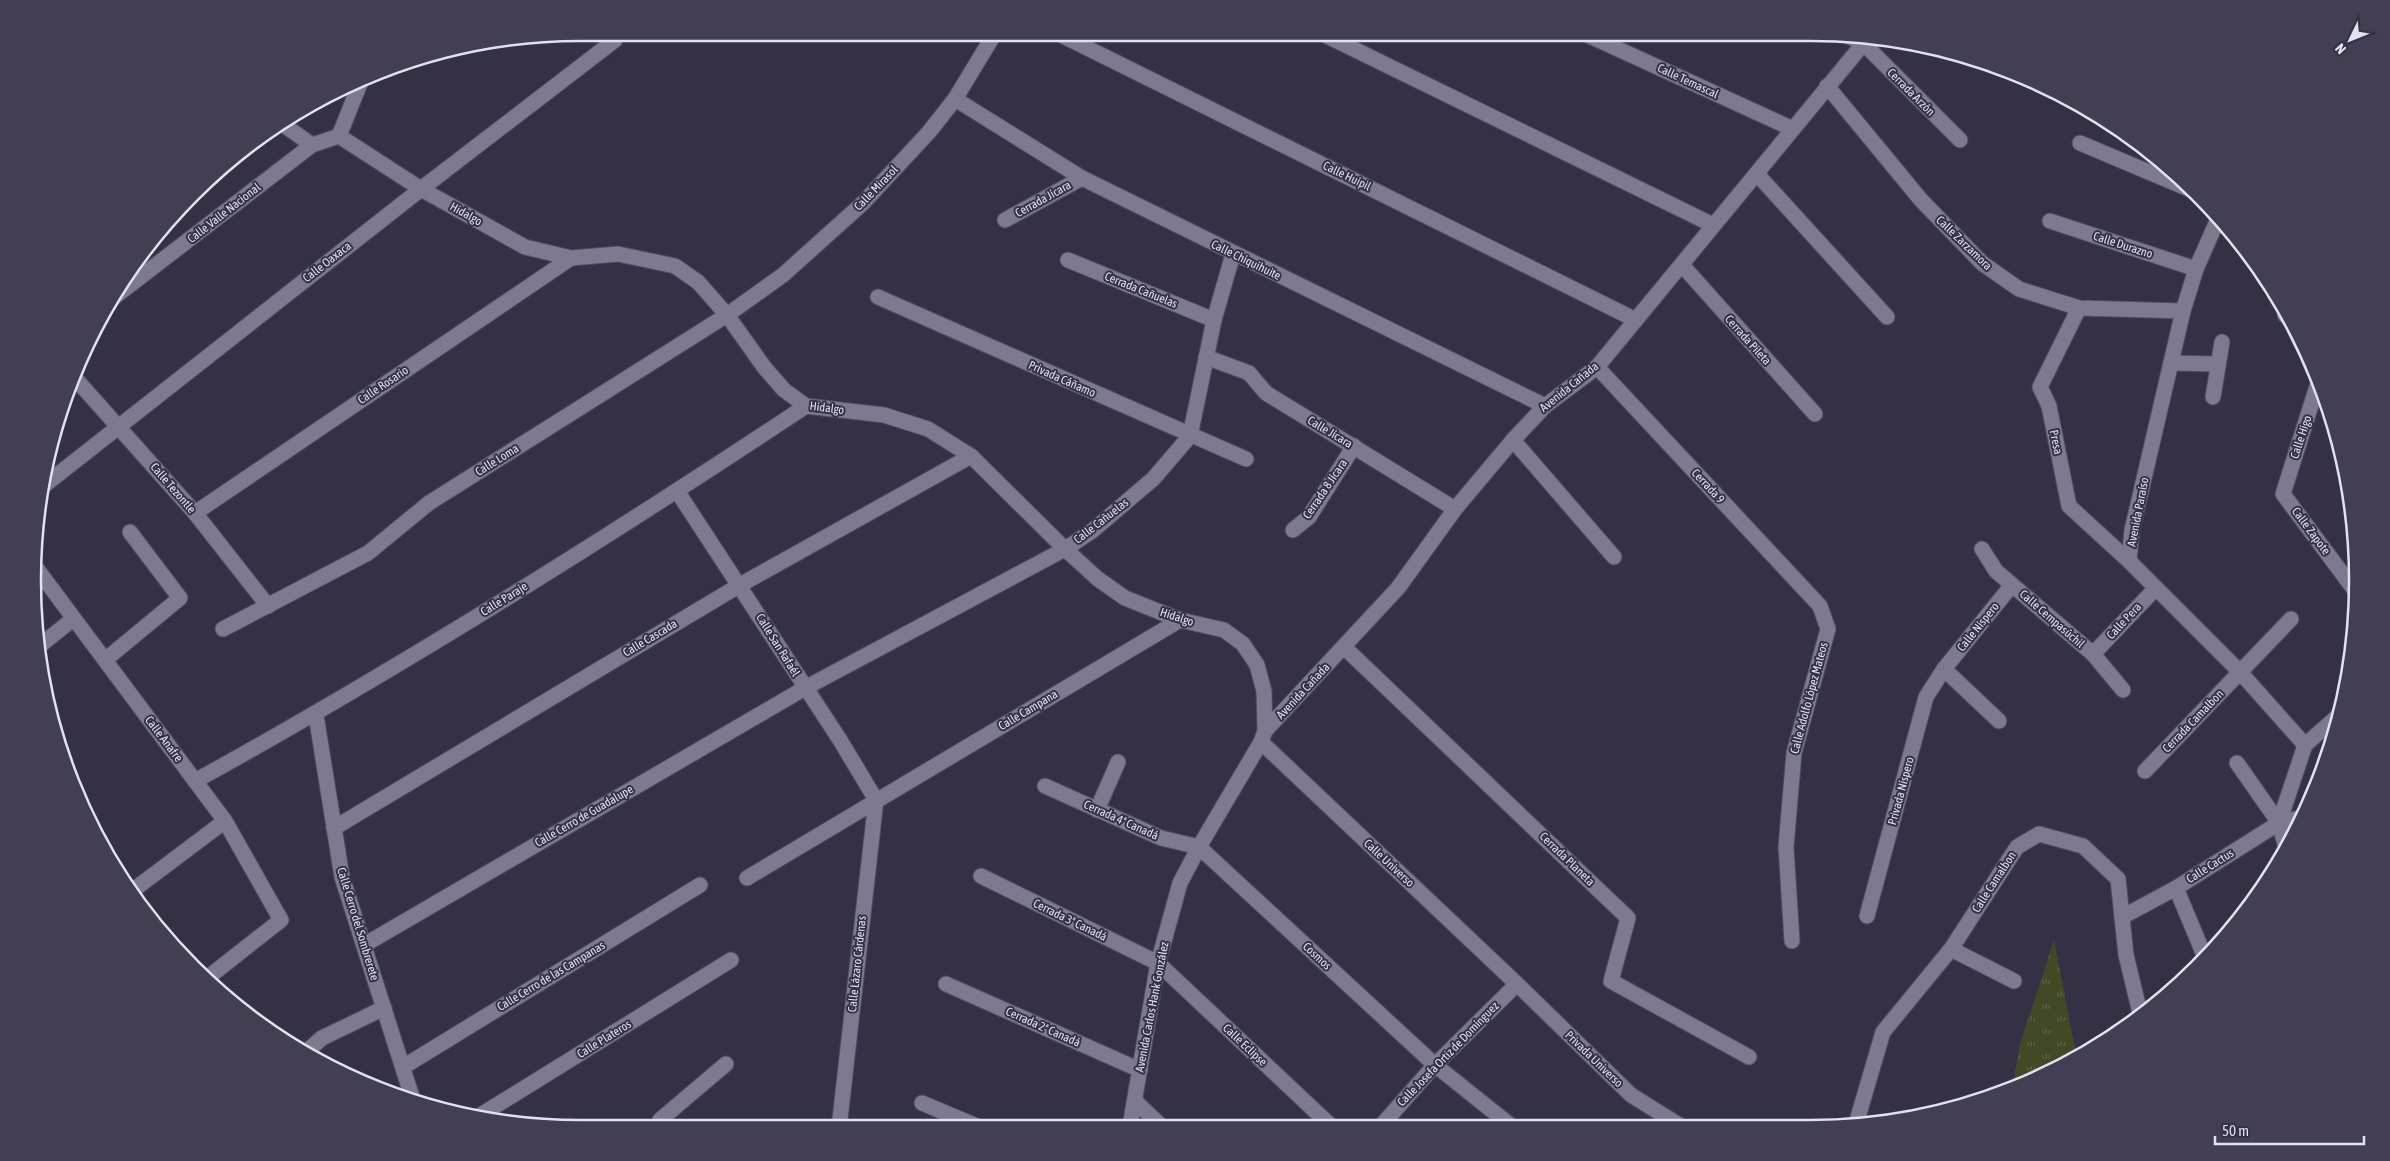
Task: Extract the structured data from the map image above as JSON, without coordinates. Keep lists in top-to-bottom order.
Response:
{
  "streets": {
    "street": [
      "Calle Temascal",
      "Cerrada Arzón",
      "Calle Huipil",
      "Calle Mirasol",
      "Cerrada Jícara",
      "Calle Valle Nacional",
      "Hidalgo",
      "Calle Zarzamora",
      "Calle Durazno",
      "Calle Chiquihuite",
      "Calle Oaxaca",
      "Cerrada Cañuelas",
      "Cerrada Pileta",
      "Privada Cáñamo",
      "Calle Rosario",
      "Avenida Cañada",
      "Calle Jícara",
      "Calle Higo",
      "Presa",
      "Calle Loma",
      "Cerrada 9",
      "Calle Tezontle",
      "Cerrada 8 Jícara",
      "Avenida Paraíso",
      "Calle Cañuelas",
      "Calle Zapote",
      "Calle Paraje",
      "Calle Cempasúchil",
      "Calle Pera",
      "Calle Níspero",
      "Calle Cascada",
      "Calle San Rafaél",
      "Calle Adolfo López Mateos",
      "Calle Campana",
      "Cerrada Camalbon",
      "Calle Anafre",
      "Privada Níspero",
      "Calle Cerro de Guadalupe",
      "Cerrada 4ª Canadá",
      "Cerrada Planeta",
      "Calle Universo",
      "Calle Cactus",
      "Calle Camalbon",
      "Cerrada 3ª Canadá",
      "Calle Cerro del Sombrerete",
      "Cosmos",
      "Calle Lázaro Cárdenas",
      "Calle Cerro de las Campanas",
      "Avenida Carlos Hank González",
      "Cerrada 2ª Canadá",
      "Calle Plateros",
      "Calle Eclipse",
      "Calle Josefa Ortiz de Domínguez",
      "Privada Universo"
    ]
  },
  "crossings": [
    ["Calle Temascal", "Avenida Cañada"],
    ["Calle Huipil", "Avenida Cañada"],
    ["Calle Mirasol", "Hidalgo"],
    ["Calle Mirasol", "Calle Chiquihuite"],
    ["Calle Mirasol", "Calle Loma"],
    ["Cerrada Jícara", "Calle Chiquihuite"],
    ["Calle Valle Nacional", "Hidalgo"],
    ["Hidalgo", "Calle Oaxaca"],
    ["Hidalgo", "Calle Rosario"],
    ["Hidalgo", "Avenida Cañada"],
    ["Hidalgo", "Calle Loma"],
    ["Hidalgo", "Calle Cañuelas"],
    ["Hidalgo", "Calle Paraje"],
    ["Hidalgo", "Calle Cascada"],
    ["Hidalgo", "Calle Campana"],
    ["Hidalgo", "Calle Universo"],
    ["Hidalgo", "Avenida Carlos Hank González"],
    ["Calle Zarzamora", "Avenida Cañada"],
    ["Calle Zarzamora", "Presa"],
    ["Calle Zarzamora", "Avenida Paraíso"],
    ["Calle Durazno", "Avenida Paraíso"],
    ["Calle Chiquihuite", "Avenida Cañada"],
    ["Calle Chiquihuite", "Calle Cañuelas"],
    ["Calle Oaxaca", "Calle Tezontle"],
    ["Cerrada Cañuelas", "Calle Cañuelas"],
    ["Cerrada Pileta", "Avenida Cañada"],
    ["Privada Cáñamo", "Calle Cañuelas"],
    ["Calle Rosario", "Calle Tezontle"],
    ["Avenida Cañada", "Calle Jícara"],
    ["Avenida Cañada", "Cerrada 9"],
    ["Avenida Cañada", "Cerrada Planeta"],
    ["Avenida Cañada", "Calle Universo"],
    ["Avenida Cañada", "Avenida Carlos Hank González"],
    ["Calle Jícara", "Cerrada 8 Jícara"],
    ["Calle Jícara", "Calle Cañuelas"],
    ["Calle Higo", "Calle Zapote"],
    ["Presa", "Avenida Paraíso"],
    ["Calle Loma", "Calle Tezontle"],
    ["Cerrada 9", "Calle Adolfo López Mateos"],
    ["Avenida Paraíso", "Calle Pera"],
    ["Avenida Paraíso", "Cerrada Camalbon"],
    ["Calle Cañuelas", "Calle San Rafaél"],
    ["Calle Cañuelas", "Calle Cerro de Guadalupe"],
    ["Calle Paraje", "Calle San Rafaél"],
    ["Calle Paraje", "Calle Anafre"],
    ["Calle Paraje", "Calle Cerro del Sombrerete"],
    ["Calle Cempasúchil", "Calle Pera"],
    ["Calle Cempasúchil", "Calle Níspero"],
    ["Calle Níspero", "Privada Níspero"],
    ["Calle Cascada", "Calle San Rafaél"],
    ["Calle Cascada", "Calle Cerro del Sombrerete"],
    ["Calle San Rafaél", "Calle Campana"],
    ["Calle San Rafaél", "Calle Cerro de Guadalupe"],
    ["Calle San Rafaél", "Calle Lázaro Cárdenas"],
    ["Calle Campana", "Calle Lázaro Cárdenas"],
    ["Calle Cerro de Guadalupe", "Calle Cerro del Sombrerete"],
    ["Cerrada 4ª Canadá", "Cosmos"],
    ["Cerrada 4ª Canadá", "Avenida Carlos Hank González"],
    ["Calle Universo", "Avenida Carlos Hank González"],
    ["Calle Universo", "Calle Josefa Ortiz de Domínguez"],
    ["Calle Universo", "Privada Universo"],
    ["Calle Cactus", "Calle Camalbon"],
    ["Cerrada 3ª Canadá", "Avenida Carlos Hank González"],
    ["Cerrada 3ª Canadá", "Calle Eclipse"],
    ["Calle Cerro del Sombrerete", "Calle Cerro de las Campanas"],
    ["Cosmos", "Avenida Carlos Hank González"],
    ["Cosmos", "Calle Josefa Ortiz de Domínguez"],
    ["Avenida Carlos Hank González", "Cerrada 2ª Canadá"],
    ["Avenida Carlos Hank González", "Calle Eclipse"],
    ["Calle Josefa Ortiz de Domínguez", "Privada Universo"]
  ],
  "scale_bar": "50 m",
  "north": "bottom left"
}
